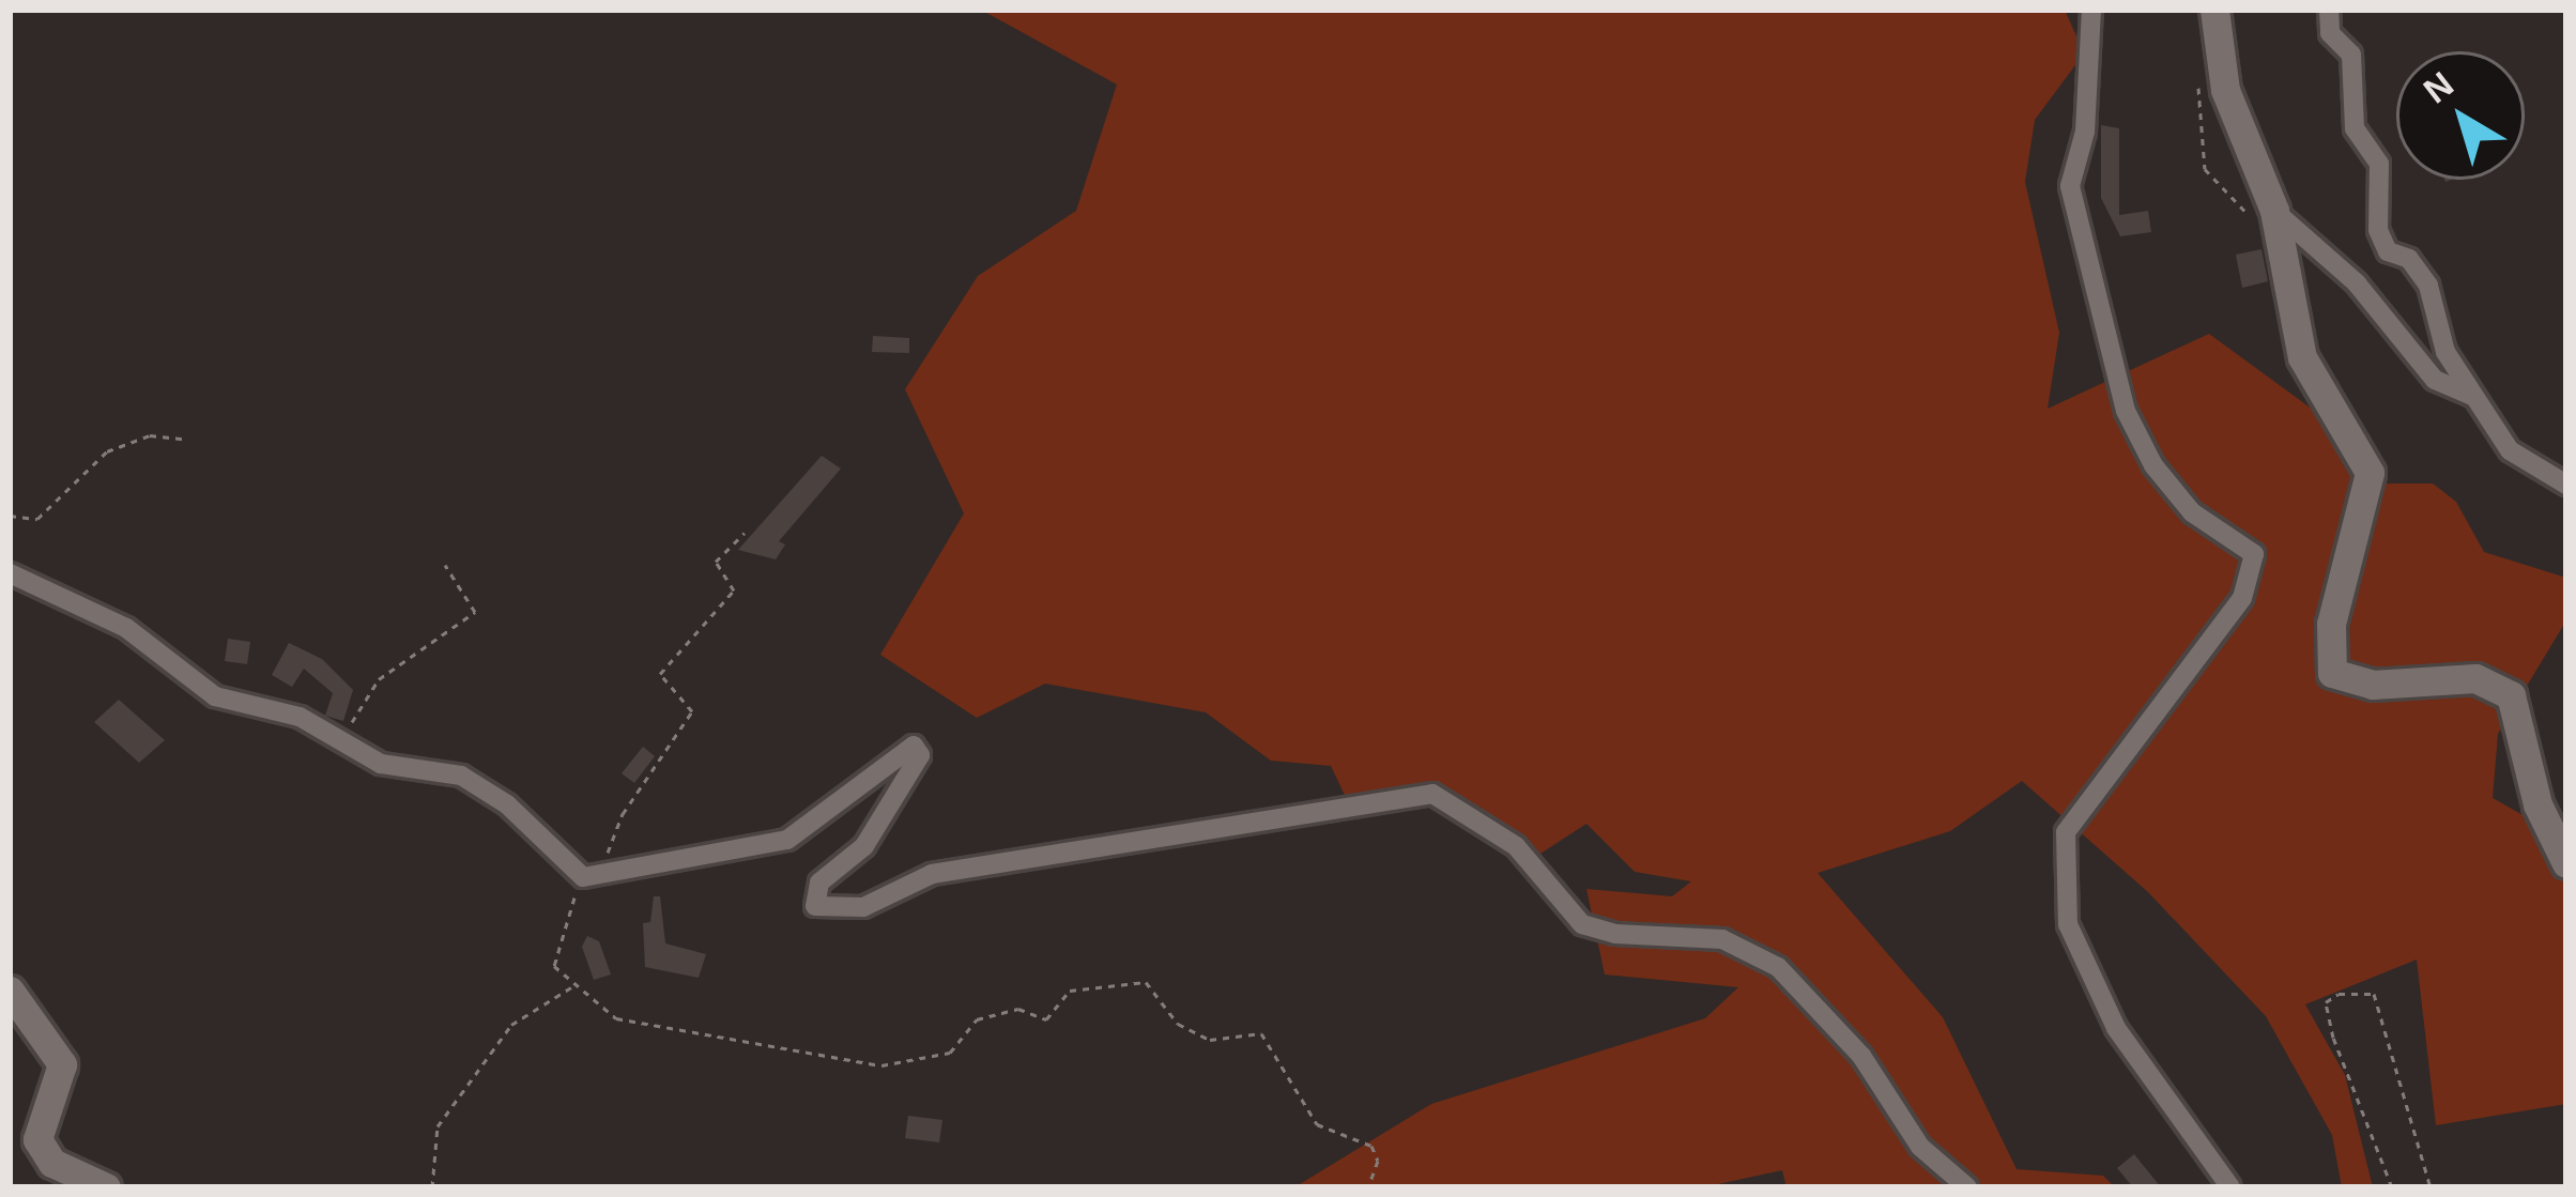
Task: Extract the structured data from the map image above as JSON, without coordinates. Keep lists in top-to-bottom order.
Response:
{
  "north": "top left"
}
